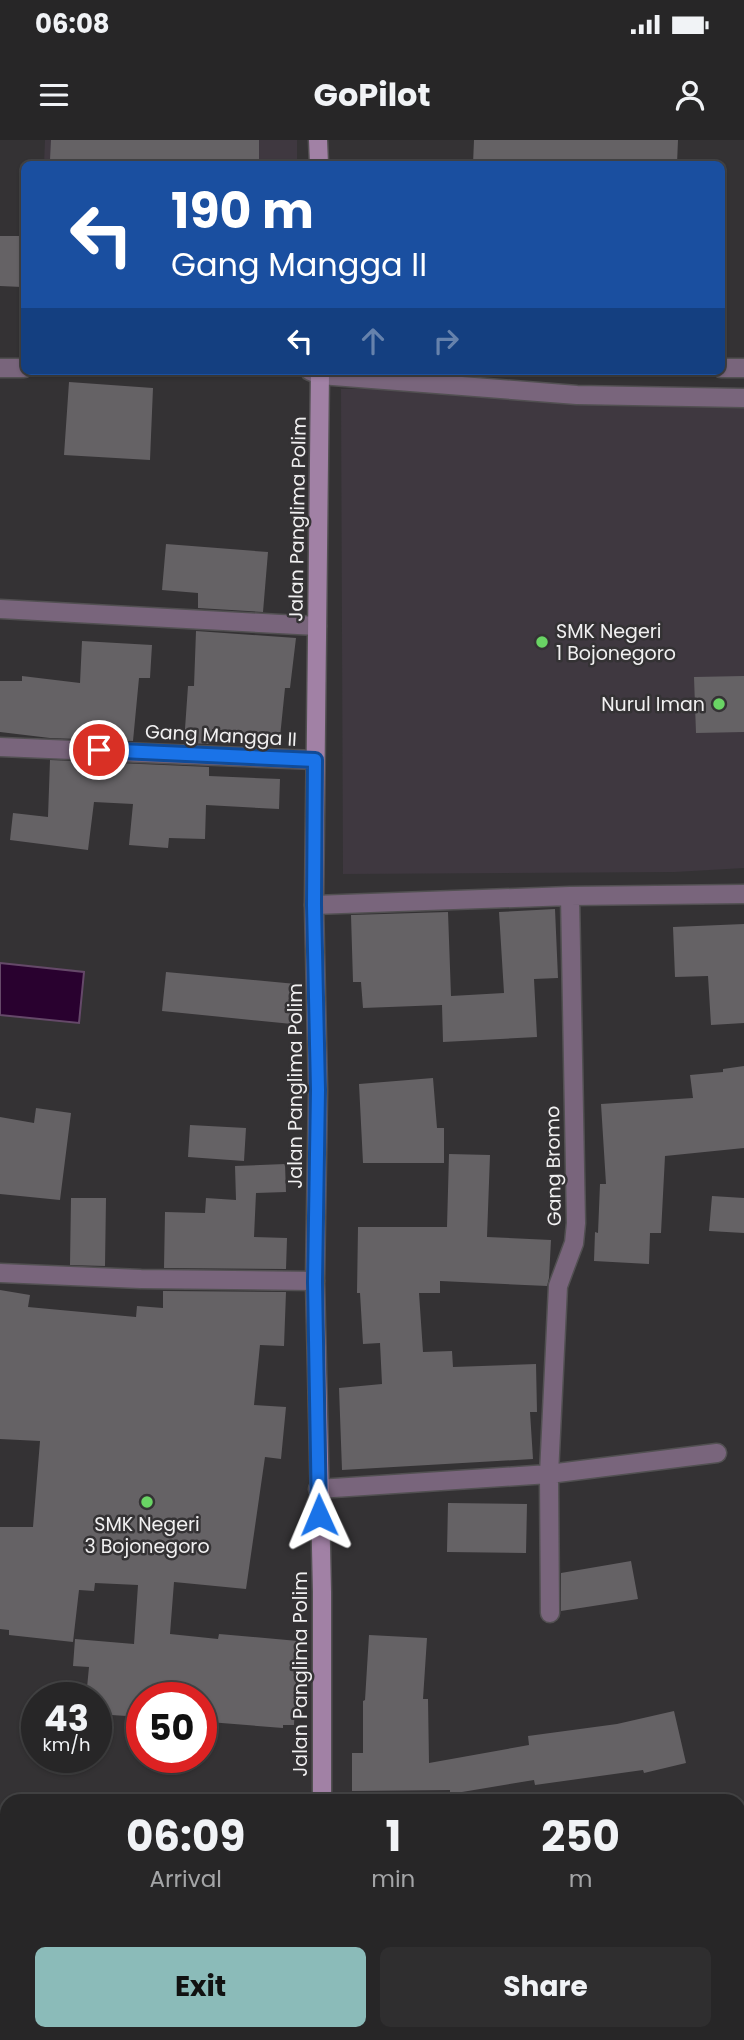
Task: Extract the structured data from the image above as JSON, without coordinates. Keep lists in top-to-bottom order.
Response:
{
  "streets": {
    "main road": ["Jalan Panglima Polim"],
    "street": ["Gang Mangga II", "Gang Bromo"]
  },
  "crossings": [
    ["Jalan Panglima Polim", "Gang Mangga II"]
  ],
  "places": ["SMK Negeri 1 Bojonegoro", "Nurul Iman", "SMK Negeri 3 Bojonegoro"],
  "page": {
    "status": "06:08",
    "header": "GoPilot",
    "turn": ["190 m", "Gang Mangga II"],
    "speed": "43 km/h",
    "limit": "50",
    "eta": [
      "06:09",
      "Arrival",
      "1",
      "min",
      "250",
      "m"
    ],
    "buttons": ["Exit", "Share"]
  }
}
